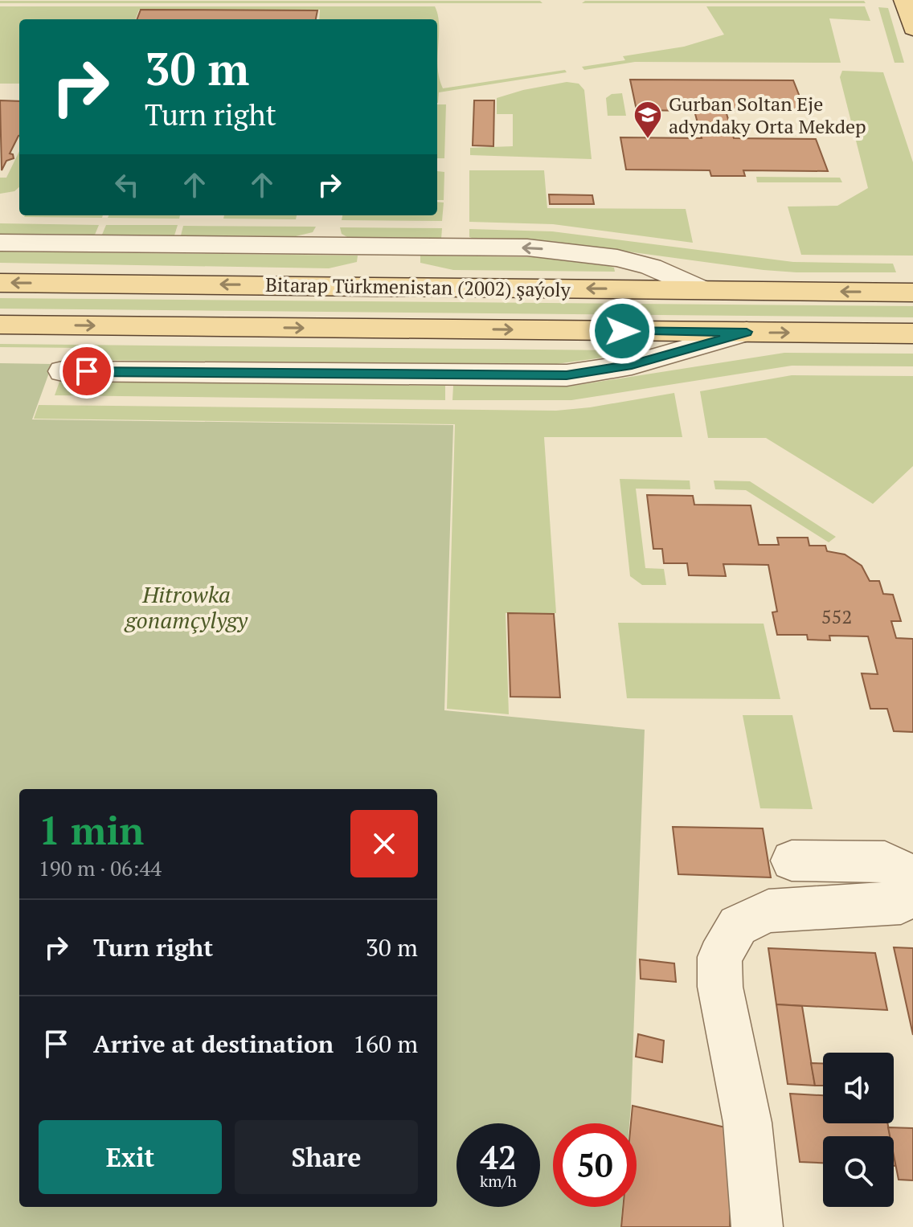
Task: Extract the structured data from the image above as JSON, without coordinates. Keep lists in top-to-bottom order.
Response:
{
  "streets": {
    "main road": ["Bitarap Türkmenistan (2002) şaýoly"]
  },
  "parks": ["Hitrowka gonamçylygy"],
  "places": {
    "school or university": ["Gurban Soltan Eje adyndaky Orta Mekdep"]
  },
  "house_numbers": ["552"],
  "page": {
    "turn": ["30 m", "Turn right"],
    "heading": ["1 min", "190 m · 06:44"],
    "list": [
      {
        "name": "Turn right",
        "value": "30 m"
      },
      {
        "name": "Arrive at destination",
        "value": "160 m"
      }
    ],
    "buttons": ["Exit", "Share"],
    "speed": "42 km/h",
    "limit": "50"
  }
}
